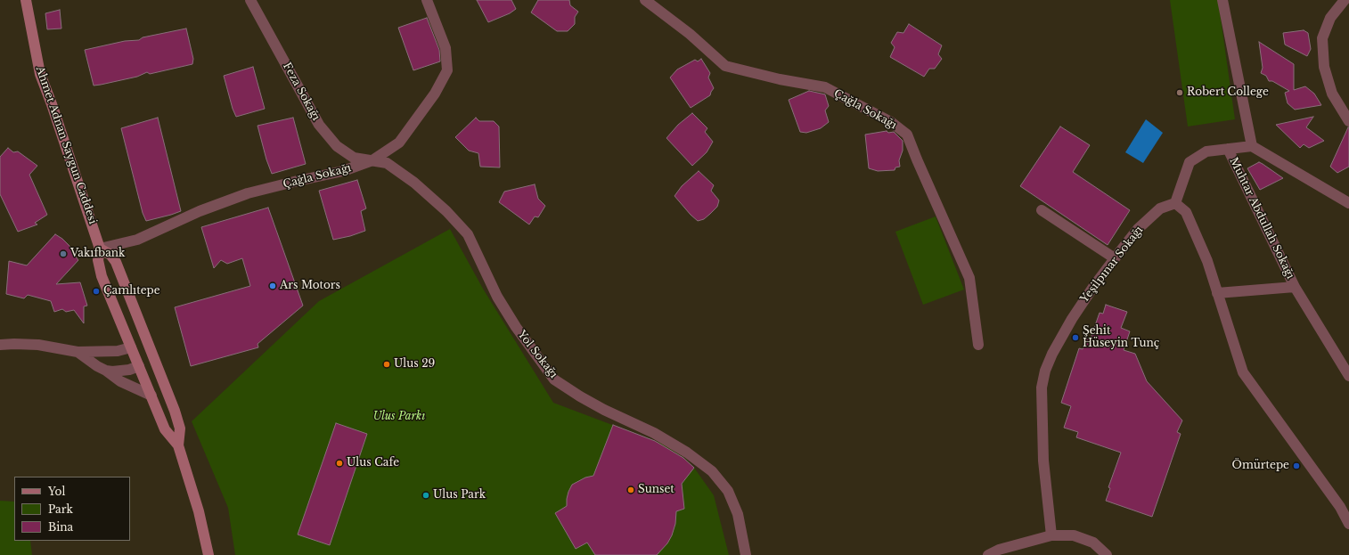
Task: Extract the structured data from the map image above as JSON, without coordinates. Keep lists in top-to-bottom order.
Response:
{
  "streets": {
    "main road": ["Ahmet Adnan Saygun Caddesi"],
    "street": [
      "Feza Sokağı",
      "Çağla Sokağı",
      "Muhtar Abdullah Sokağı",
      "Yeşilpınar Sokağı",
      "Yol Sokağı"
    ]
  },
  "crossings": [
    ["Feza Sokağı", "Çağla Sokağı"],
    ["Feza Sokağı", "Yol Sokağı"],
    ["Çağla Sokağı", "Ahmet Adnan Saygun Caddesi"],
    ["Çağla Sokağı", "Yol Sokağı"]
  ],
  "parks": ["Ulus Parkı"],
  "places": [
    "Robert College",
    "Vakıfbank",
    "Ars Motors",
    "Çamlıtepe",
    "Şehit Hüseyin Tunç",
    "Ulus 29",
    "Ulus Cafe",
    "Ömürtepe",
    "Sunset",
    "Ulus Park"
  ],
  "legend": ["Yol", "Park", "Bina"]
}
